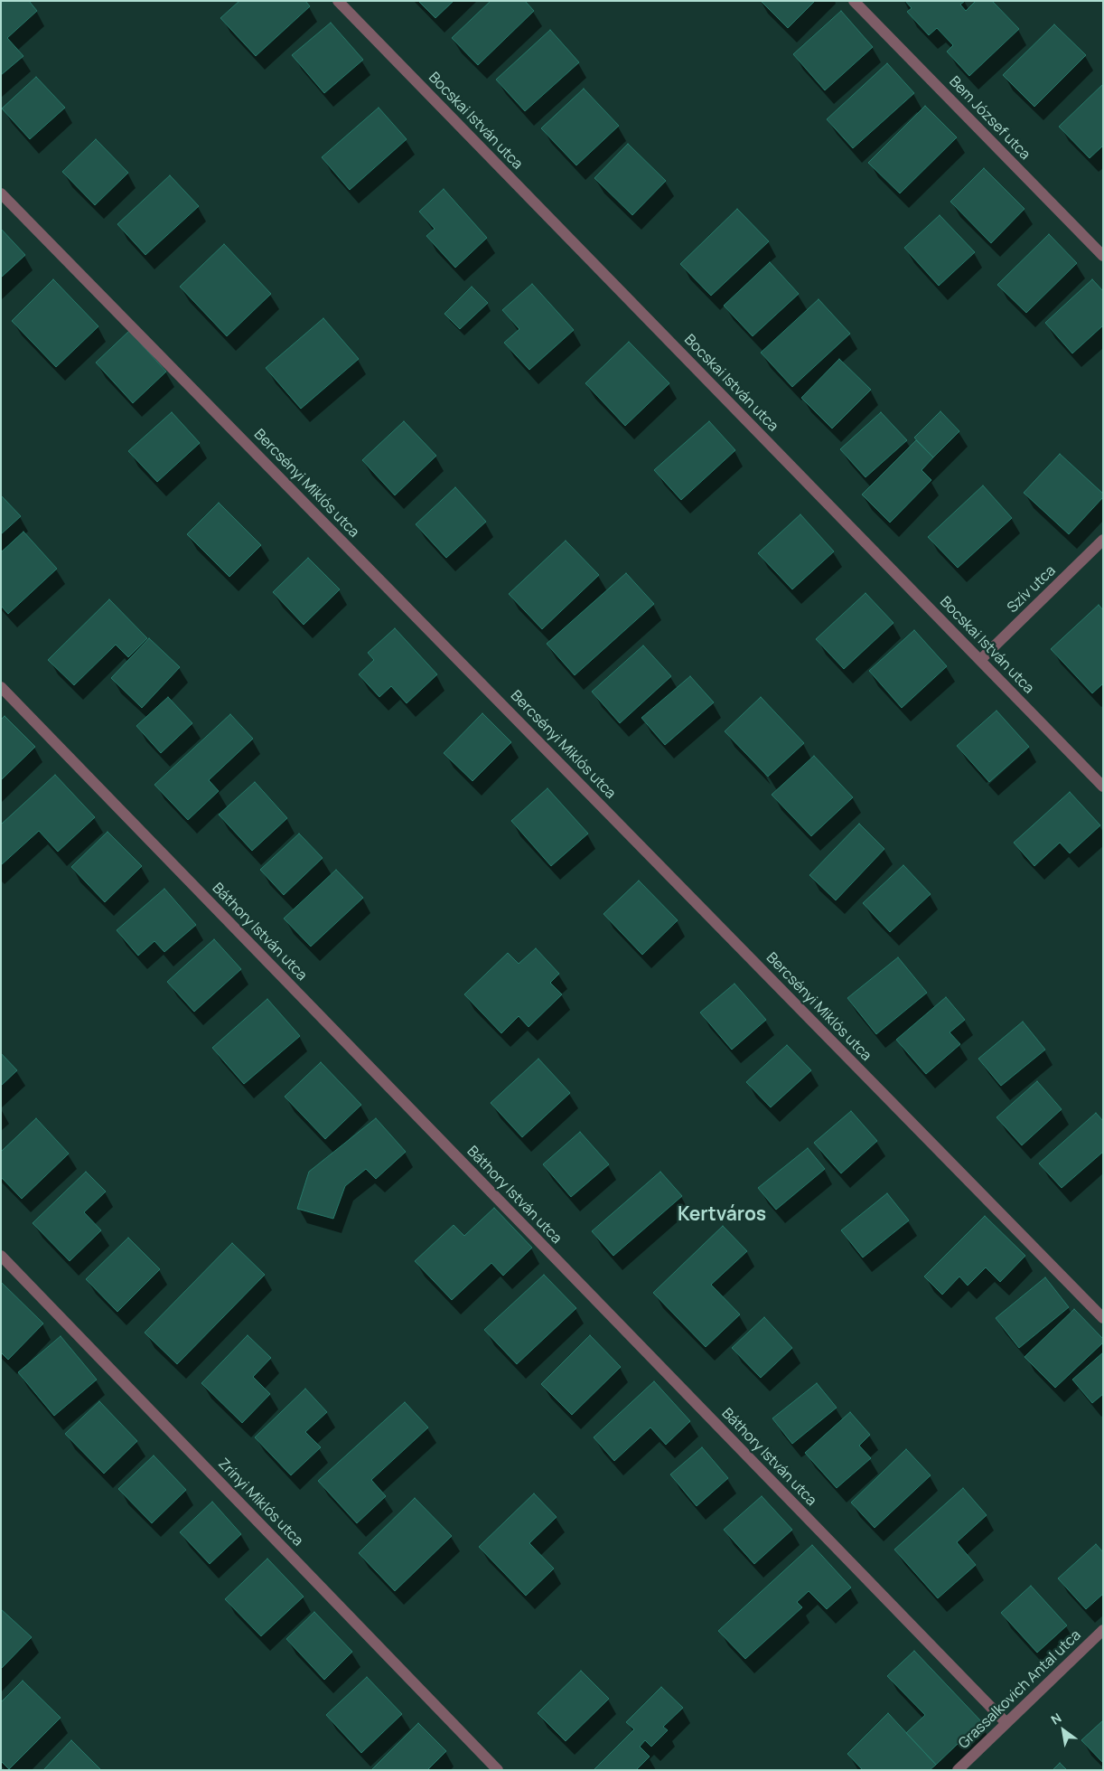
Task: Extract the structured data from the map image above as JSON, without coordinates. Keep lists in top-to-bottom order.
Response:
{
  "streets": {
    "street": [
      "Bem József utca",
      "Bocskai István utca",
      "Bercsényi Miklós utca",
      "Szív utca",
      "Báthory István utca",
      "Zrínyi Miklós utca",
      "Grassalkovich Antal utca"
    ]
  },
  "crossings": [
    ["Bocskai István utca", "Szív utca"],
    ["Báthory István utca", "Grassalkovich Antal utca"]
  ],
  "districts": ["Kertváros"],
  "north": "top left"
}
